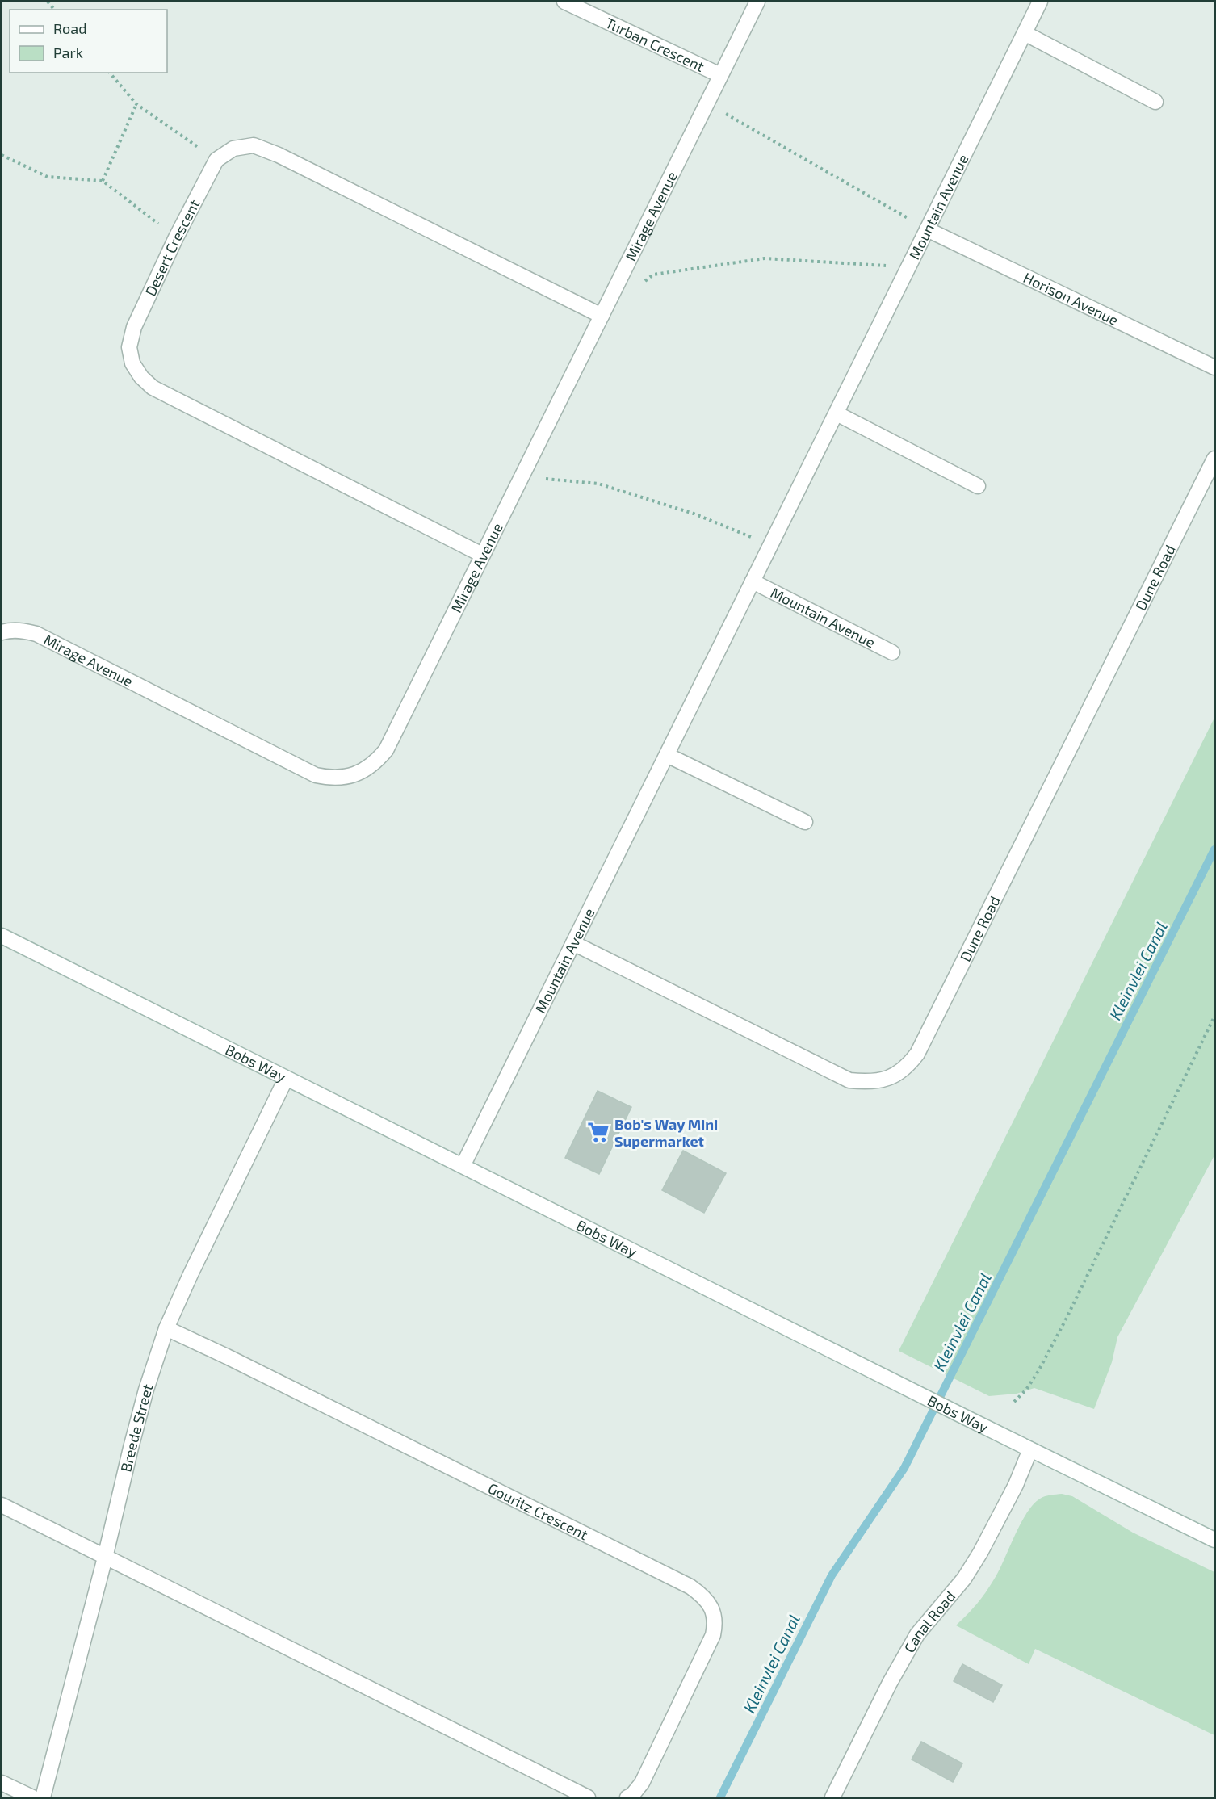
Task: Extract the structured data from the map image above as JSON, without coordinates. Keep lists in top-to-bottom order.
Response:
{
  "streets": {
    "street": [
      "Turban Crescent",
      "Mountain Avenue",
      "Mirage Avenue",
      "Desert Crescent",
      "Horison Avenue",
      "Dune Road",
      "Bobs Way",
      "Breede Street",
      "Gouritz Crescent",
      "Canal Road"
    ]
  },
  "crossings": [
    ["Turban Crescent", "Mirage Avenue"],
    ["Mountain Avenue", "Horison Avenue"],
    ["Mountain Avenue", "Dune Road"],
    ["Mountain Avenue", "Bobs Way"],
    ["Mirage Avenue", "Desert Crescent"],
    ["Bobs Way", "Breede Street"],
    ["Bobs Way", "Canal Road"],
    ["Breede Street", "Gouritz Crescent"]
  ],
  "water": ["Kleinvlei Canal"],
  "places": {
    "supermarket": ["Bob's Way Mini Supermarket"]
  },
  "legend": ["Road", "Park"]
}
